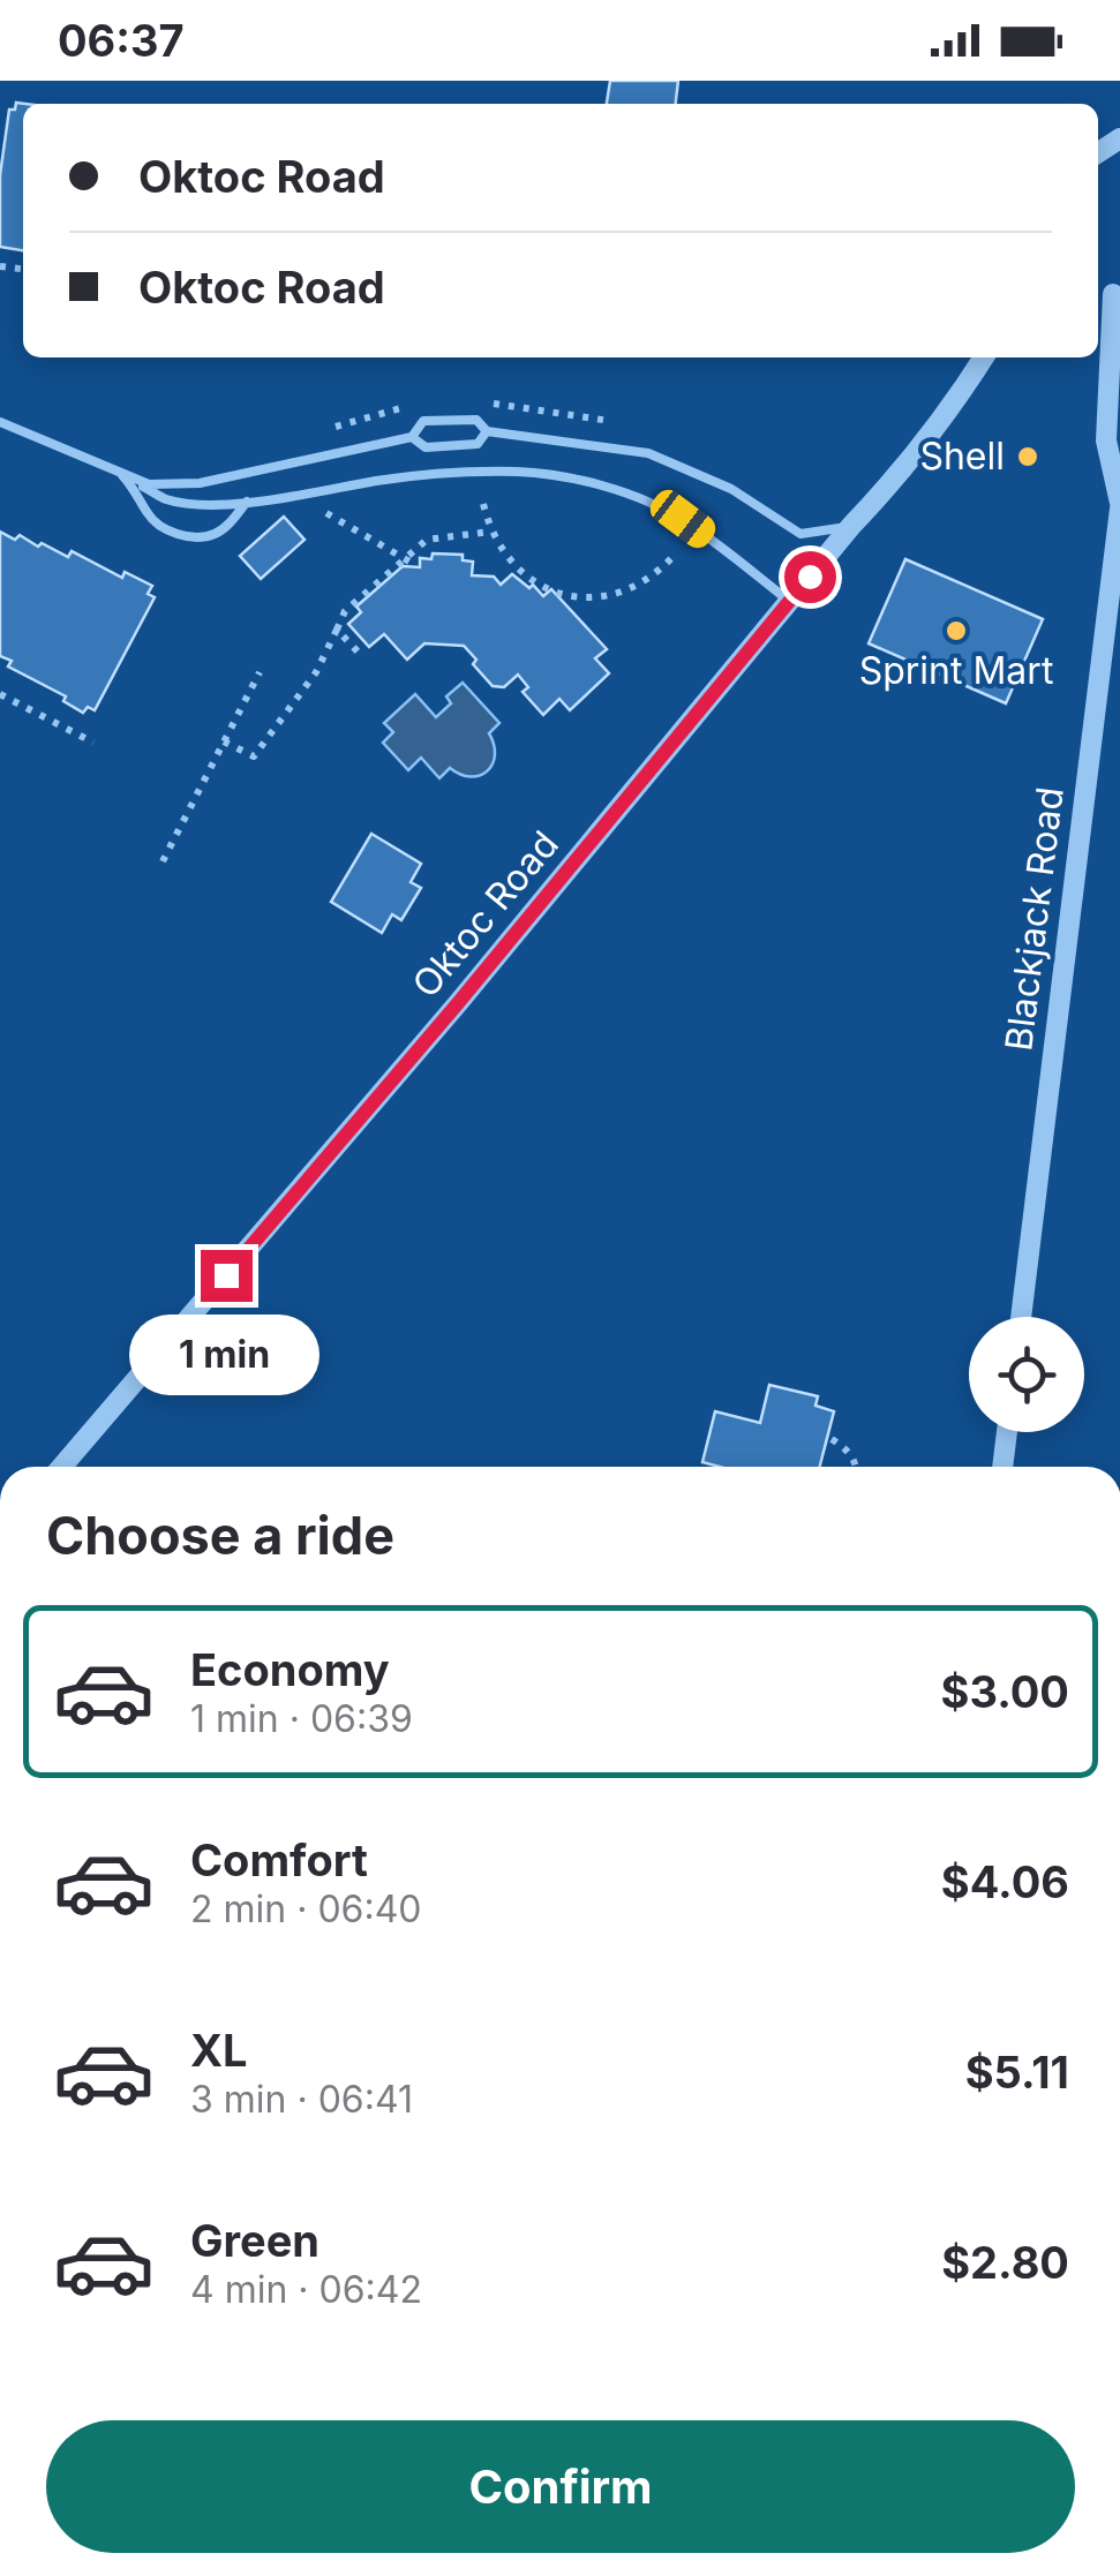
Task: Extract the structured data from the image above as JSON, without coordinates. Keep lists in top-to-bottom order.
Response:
{
  "streets": {
    "street": ["Oktoc Road", "Blackjack Road"]
  },
  "places": ["Shell", "Sprint Mart"],
  "page": {
    "status": "06:37",
    "banner": ["Oktoc Road", "Oktoc Road"],
    "bubble": "1 min",
    "heading": "Choose a ride",
    "list": [
      {
        "name": "Economy",
        "note": "1 min · 06:39",
        "value": "$3.00"
      },
      {
        "name": "Comfort",
        "note": "2 min · 06:40",
        "value": "$4.06"
      },
      {
        "name": "XL",
        "note": "3 min · 06:41",
        "value": "$5.11"
      },
      {
        "name": "Green",
        "note": "4 min · 06:42",
        "value": "$2.80"
      }
    ],
    "buttons": "Confirm"
  }
}
